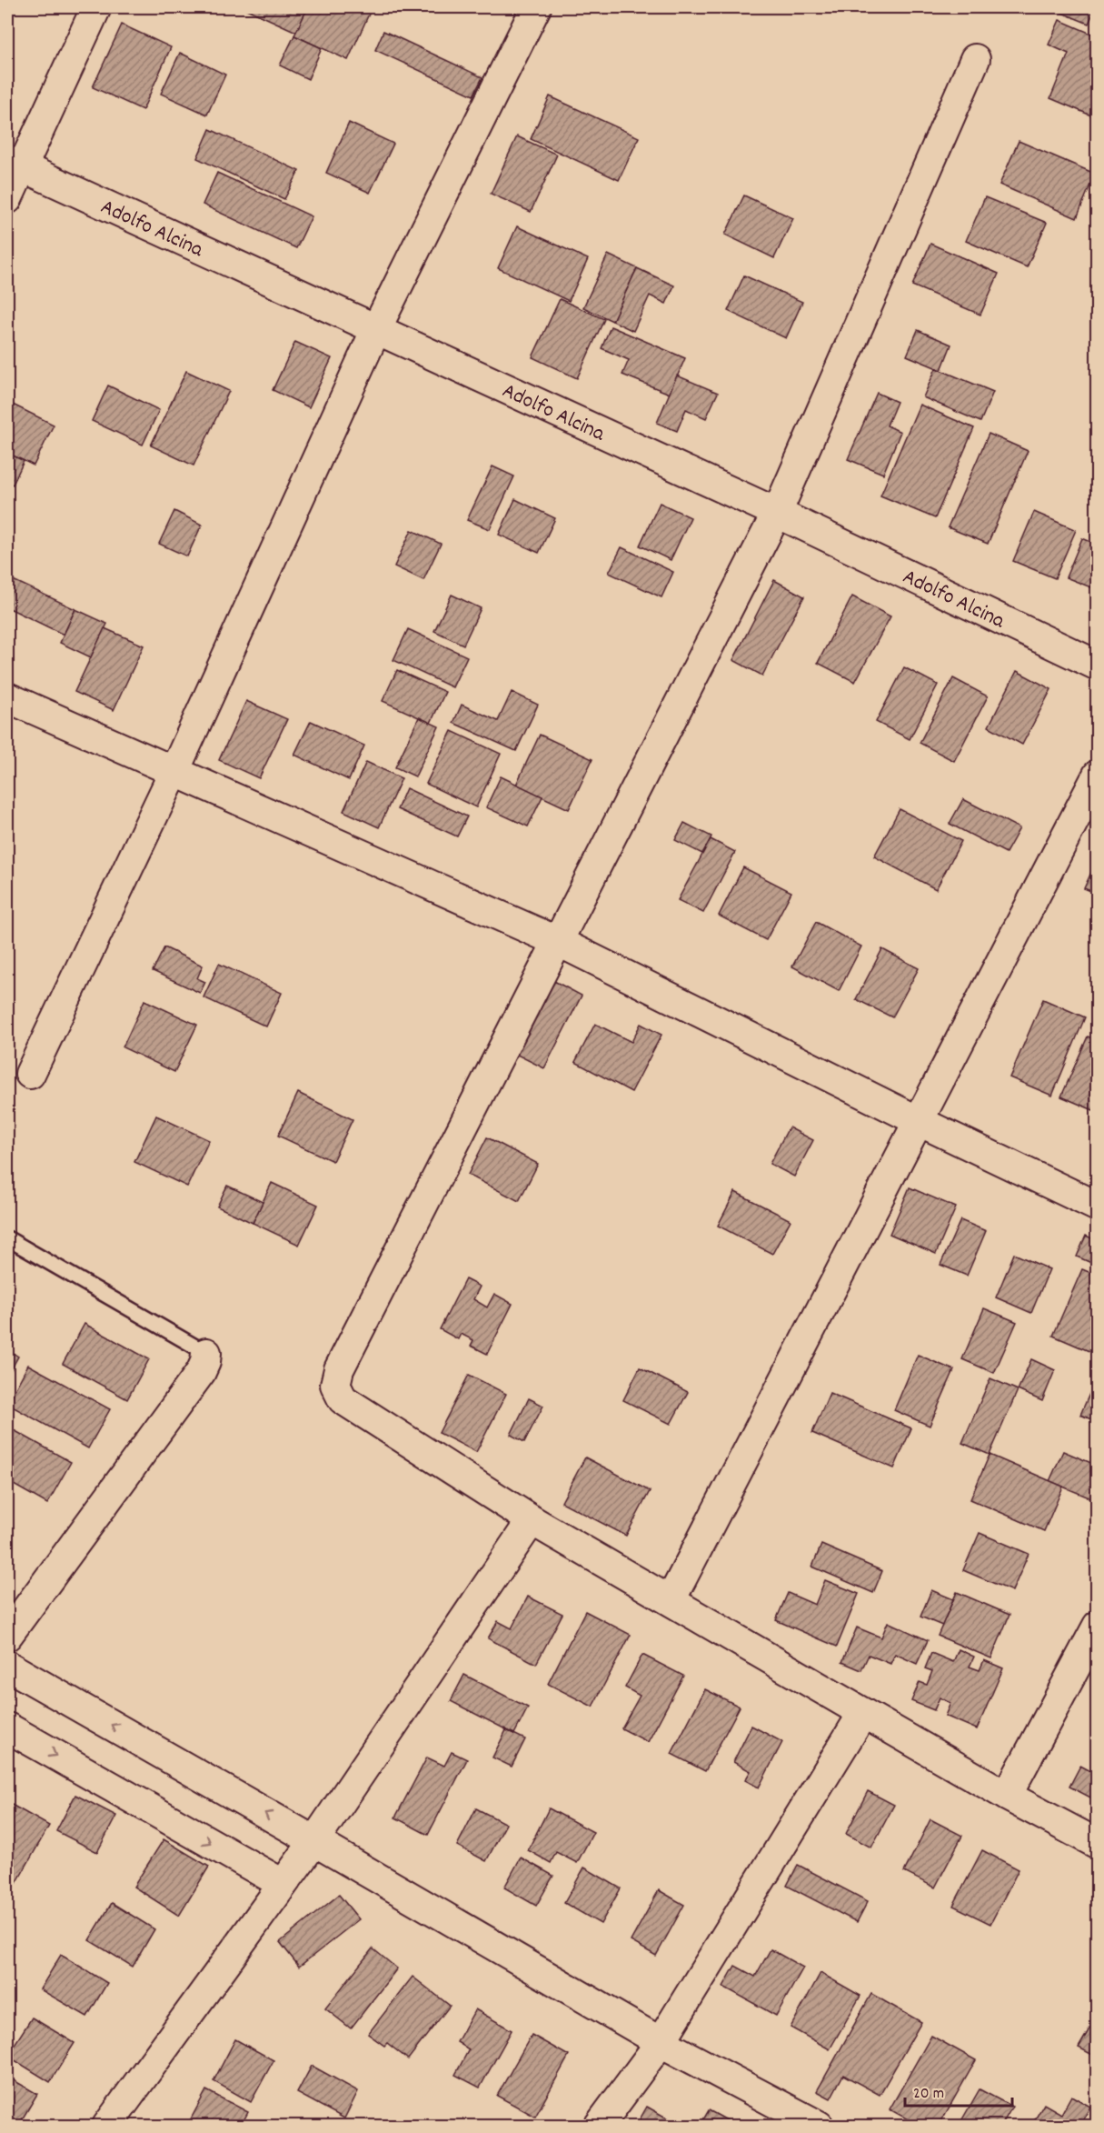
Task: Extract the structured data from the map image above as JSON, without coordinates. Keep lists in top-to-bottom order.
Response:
{
  "streets": {
    "street": ["Adolfo Alcina"]
  },
  "scale_bar": "20 m"
}
